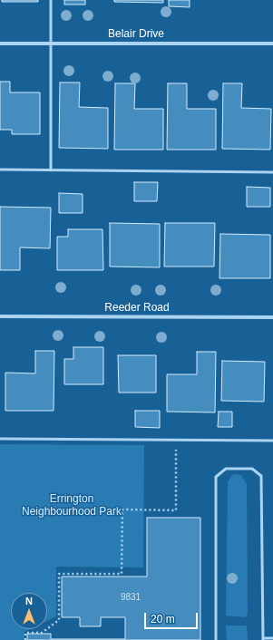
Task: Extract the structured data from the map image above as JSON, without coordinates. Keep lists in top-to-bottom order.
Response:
{
  "streets": {
    "street": ["Belair Drive", "Reeder Road"]
  },
  "parks": ["Errington Neighbourhood Park"],
  "house_numbers": ["9831"],
  "scale_bar": "20 m",
  "north": "top"
}
